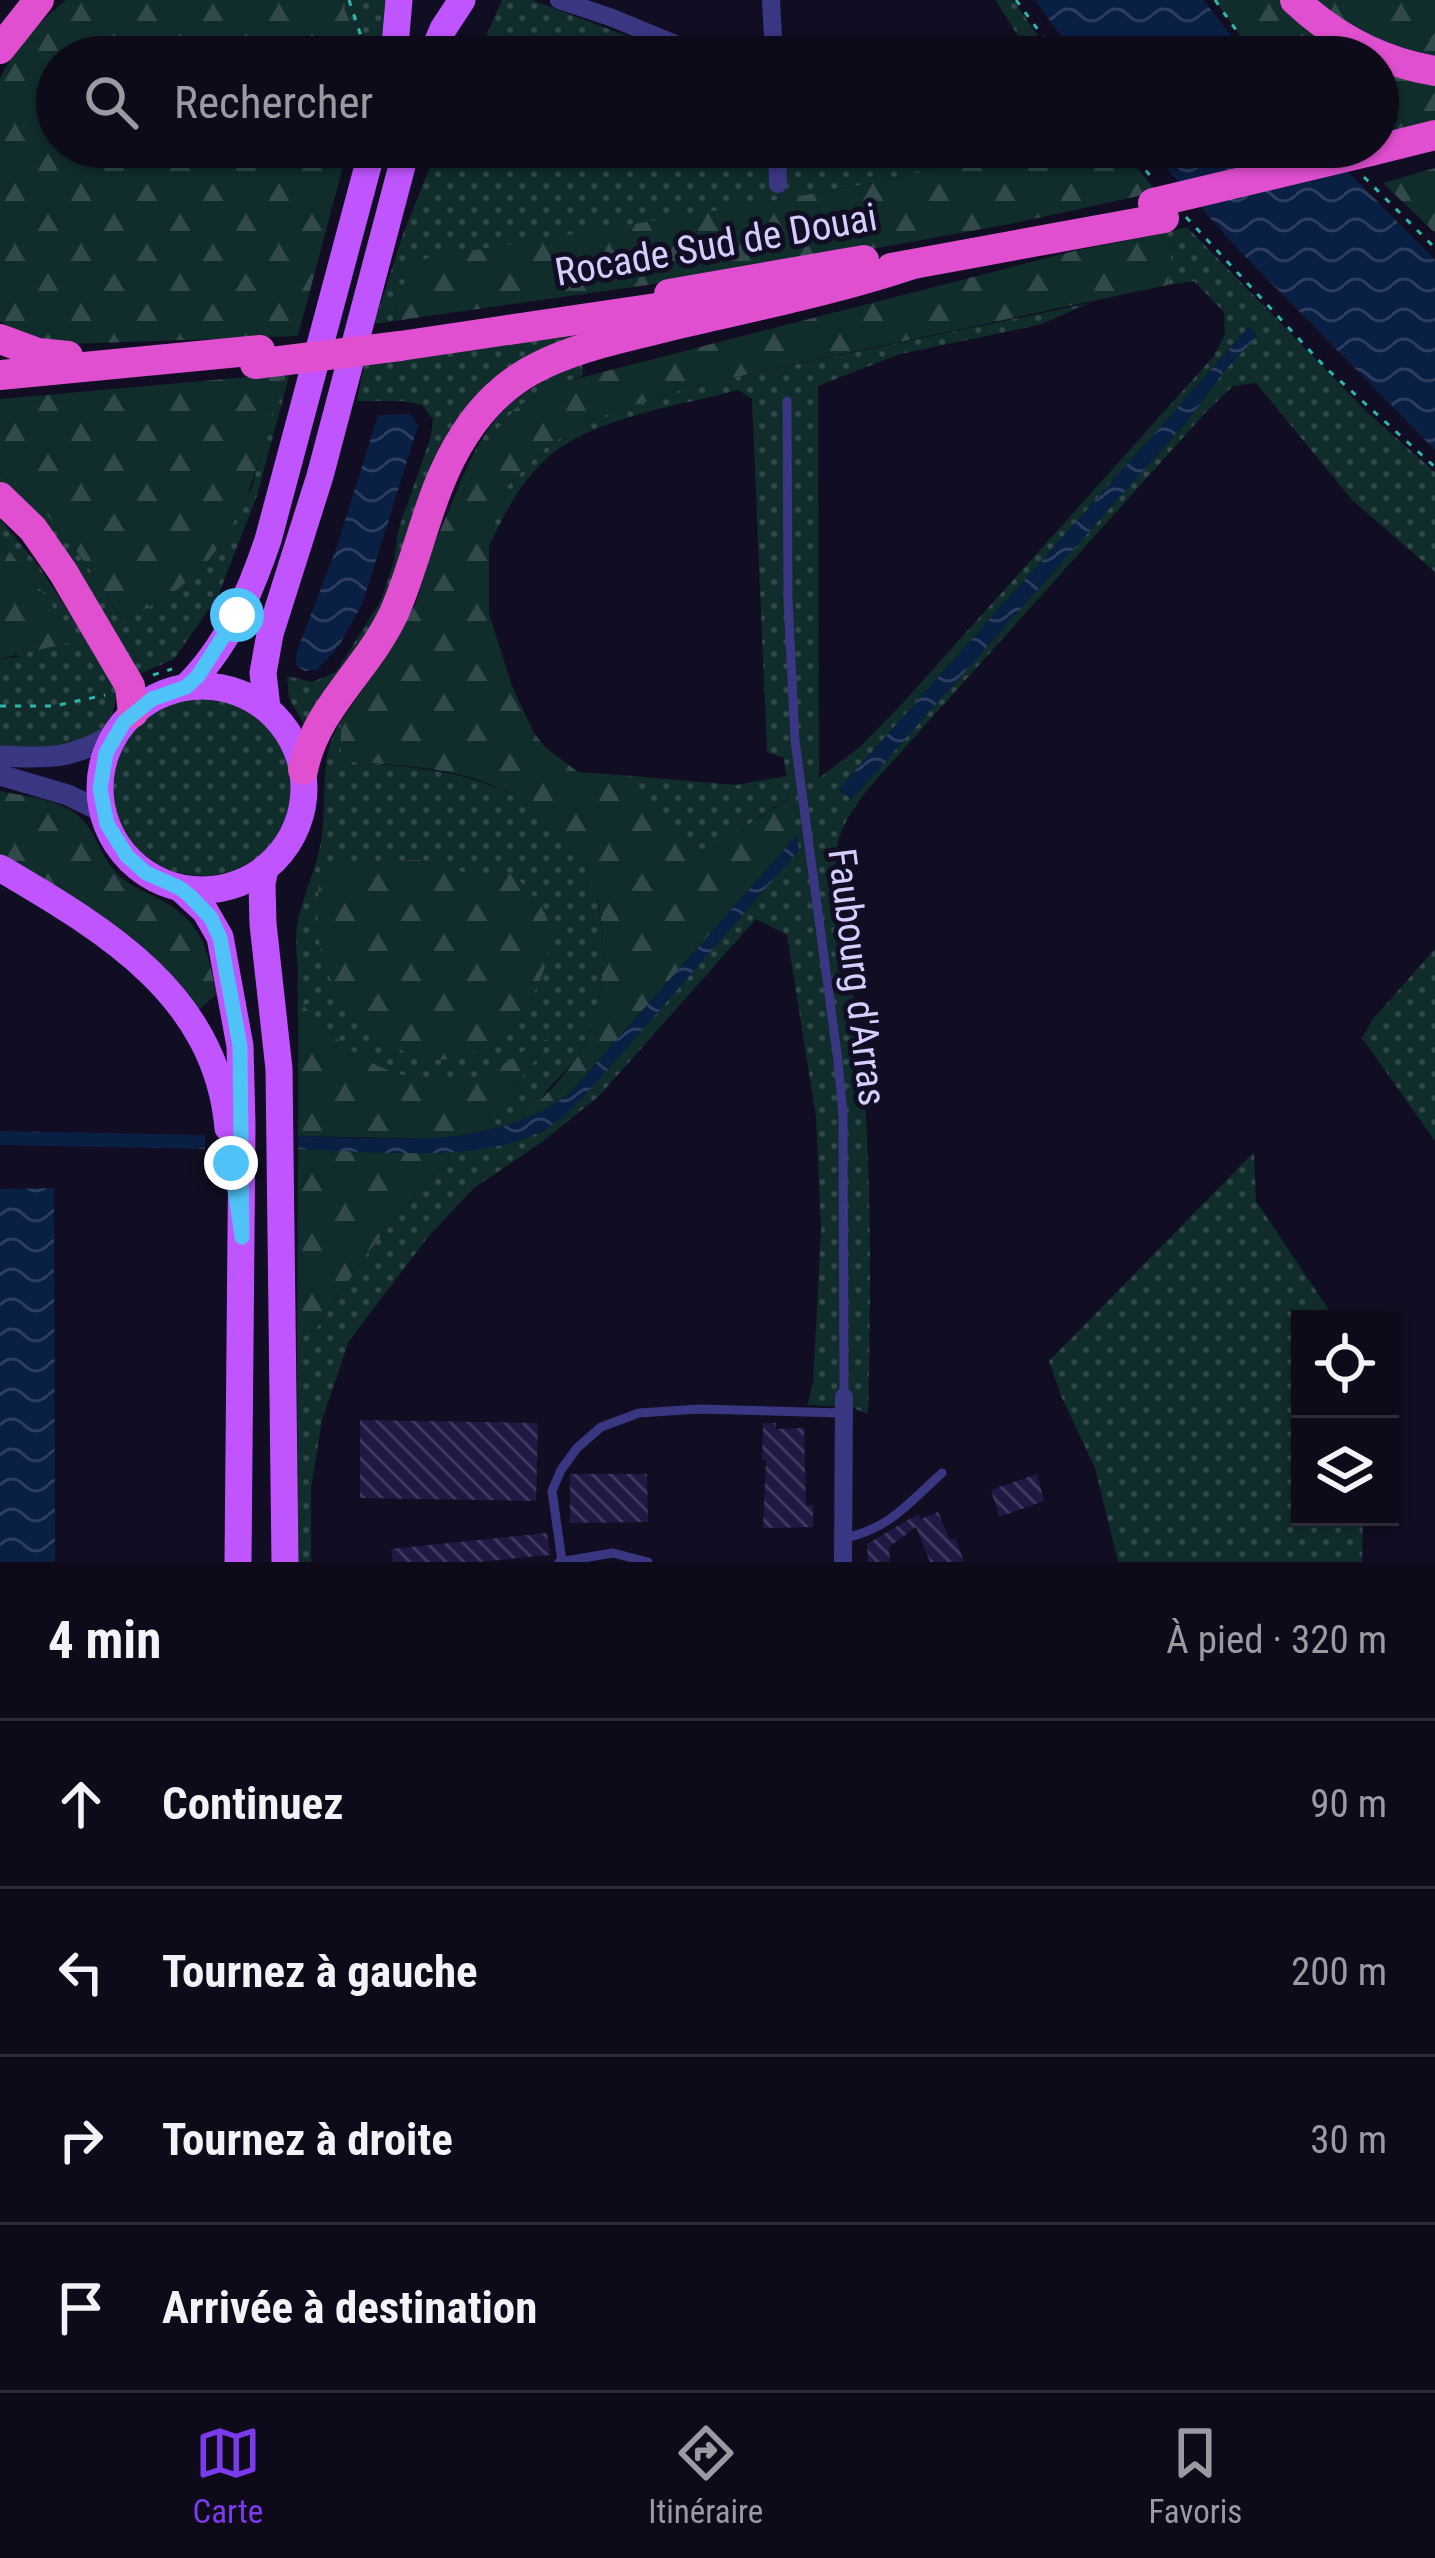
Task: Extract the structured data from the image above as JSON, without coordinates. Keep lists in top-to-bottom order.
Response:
{
  "streets": {
    "highway": ["Rocade Sud de Douai"],
    "street": ["Faubourg d'Arras"]
  },
  "page": {
    "search": "Rechercher",
    "heading": ["4 min", "À pied · 320 m"],
    "list": [
      ["Continuez", "90 m"],
      ["Tournez à gauche", "200 m"],
      ["Tournez à droite", "30 m"],
      "Arrivée à destination"
    ],
    "nav": ["Carte", "Itinéraire", "Favoris"]
  }
}
